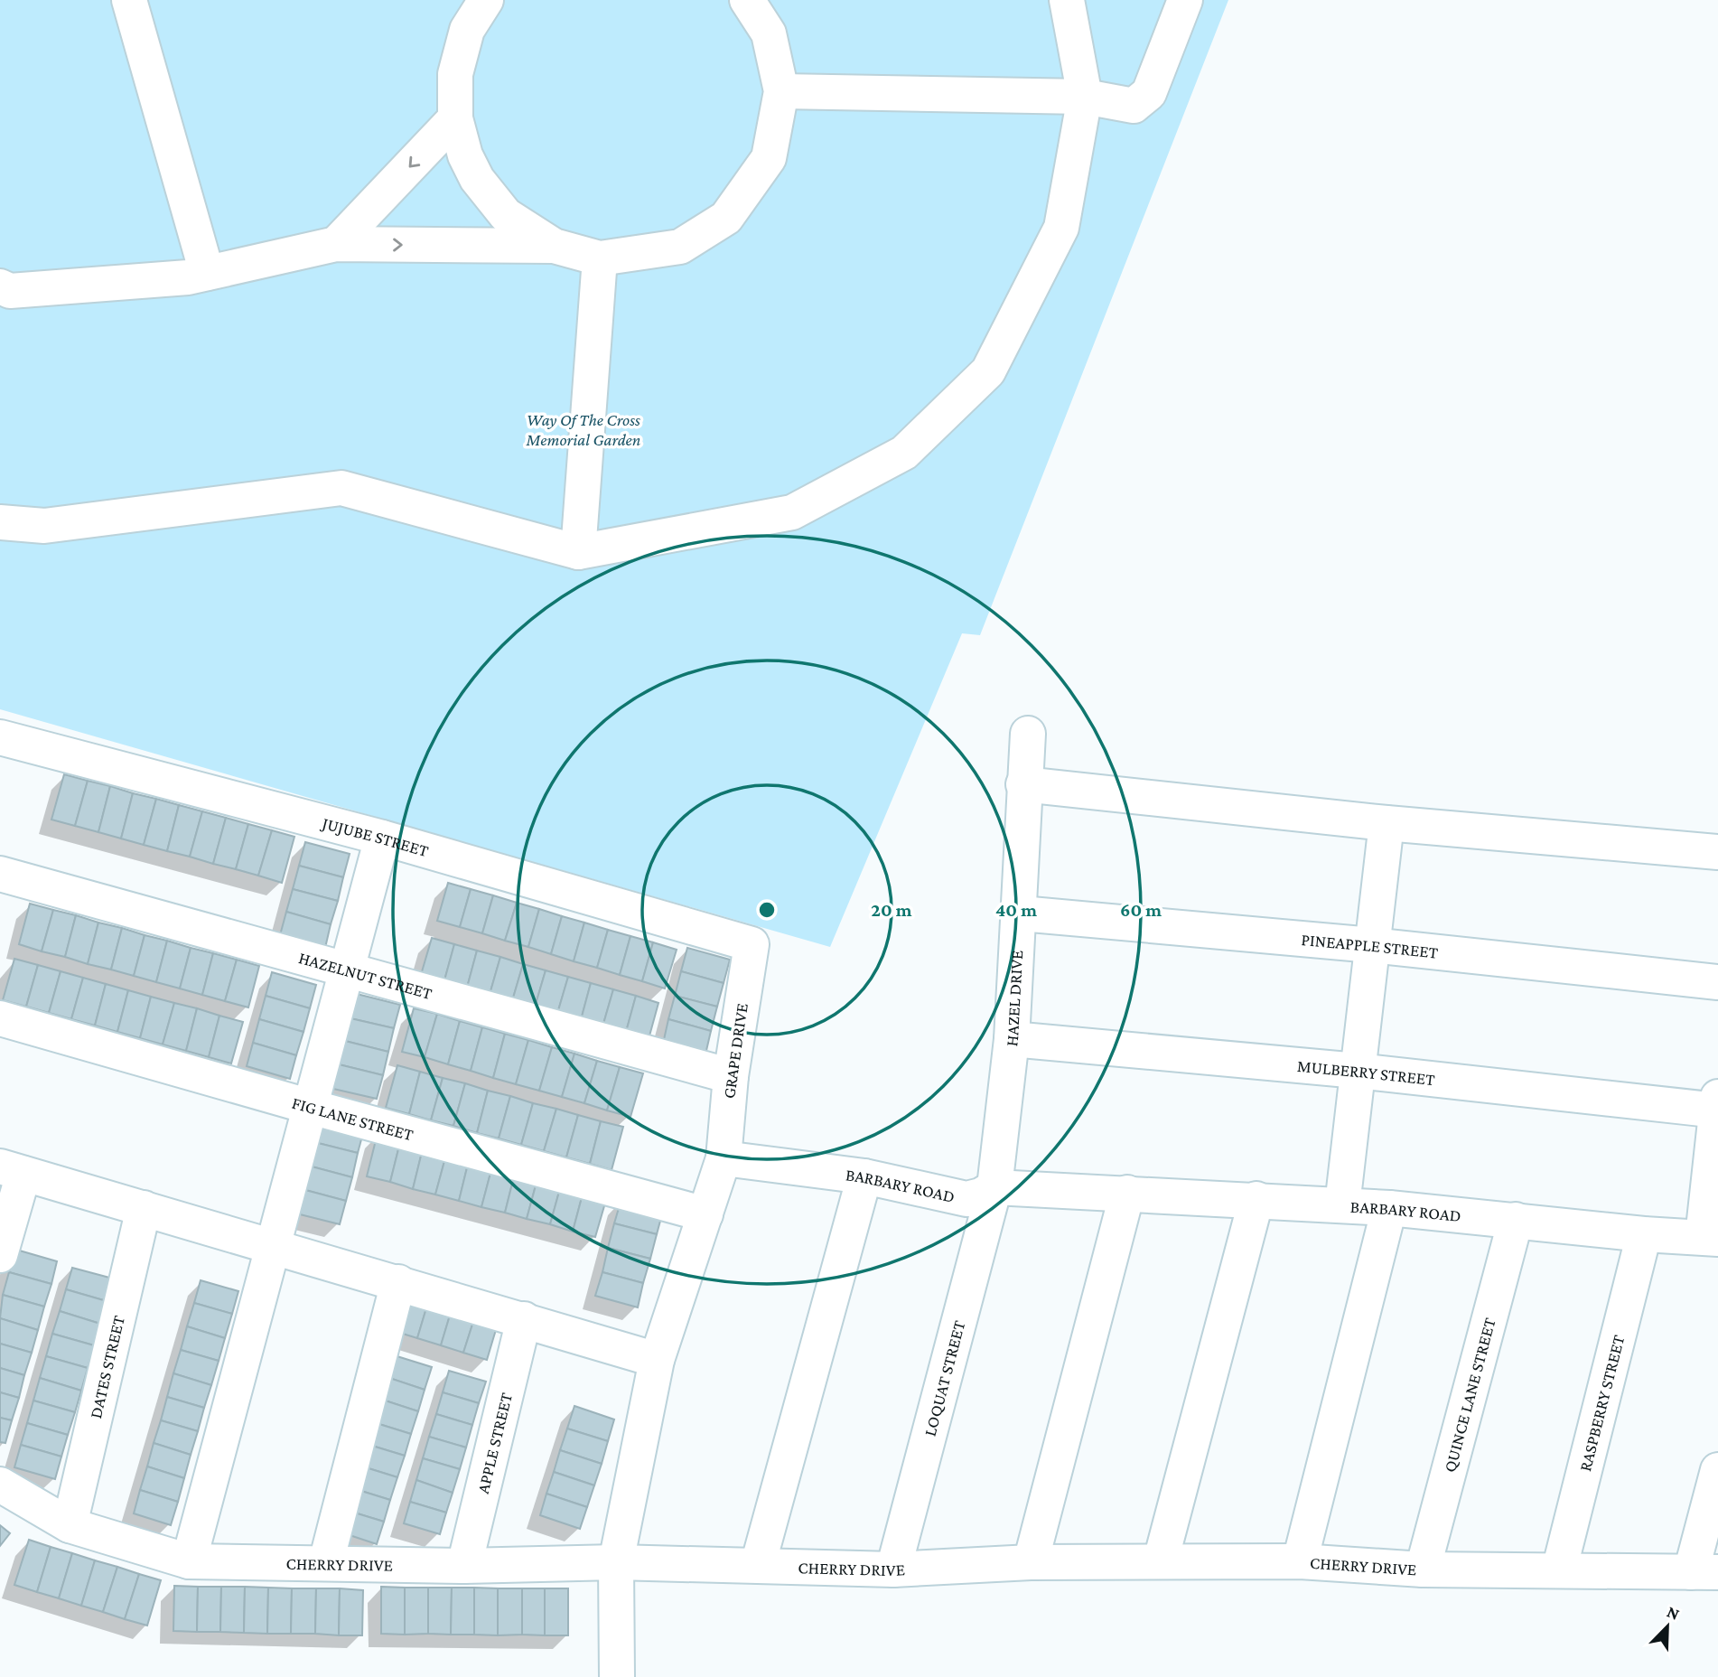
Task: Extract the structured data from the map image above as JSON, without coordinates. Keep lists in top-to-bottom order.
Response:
{
  "streets": {
    "street": [
      "JUJUBE STREET",
      "PINEAPPLE STREET",
      "HAZELNUT STREET",
      "HAZEL DRIVE",
      "GRAPE DRIVE",
      "MULBERRY STREET",
      "FIG LANE STREET",
      "BARBARY ROAD",
      "DATES STREET",
      "LOQUAT STREET",
      "QUINCE LANE STREET",
      "RASPBERRY STREET",
      "APPLE STREET",
      "CHERRY DRIVE"
    ]
  },
  "crossings": [
    ["JUJUBE STREET", "GRAPE DRIVE"],
    ["PINEAPPLE STREET", "HAZEL DRIVE"],
    ["HAZELNUT STREET", "GRAPE DRIVE"],
    ["HAZEL DRIVE", "MULBERRY STREET"],
    ["HAZEL DRIVE", "BARBARY ROAD"],
    ["HAZEL DRIVE", "LOQUAT STREET"],
    ["GRAPE DRIVE", "BARBARY ROAD"],
    ["BARBARY ROAD", "LOQUAT STREET"],
    ["BARBARY ROAD", "QUINCE LANE STREET"],
    ["BARBARY ROAD", "RASPBERRY STREET"],
    ["DATES STREET", "CHERRY DRIVE"],
    ["LOQUAT STREET", "CHERRY DRIVE"],
    ["QUINCE LANE STREET", "CHERRY DRIVE"],
    ["RASPBERRY STREET", "CHERRY DRIVE"],
    ["APPLE STREET", "CHERRY DRIVE"]
  ],
  "parks": ["Way Of The Cross Memorial Garden"],
  "north": "top right",
  "rings": ["20 m", "40 m", "60 m"]
}
